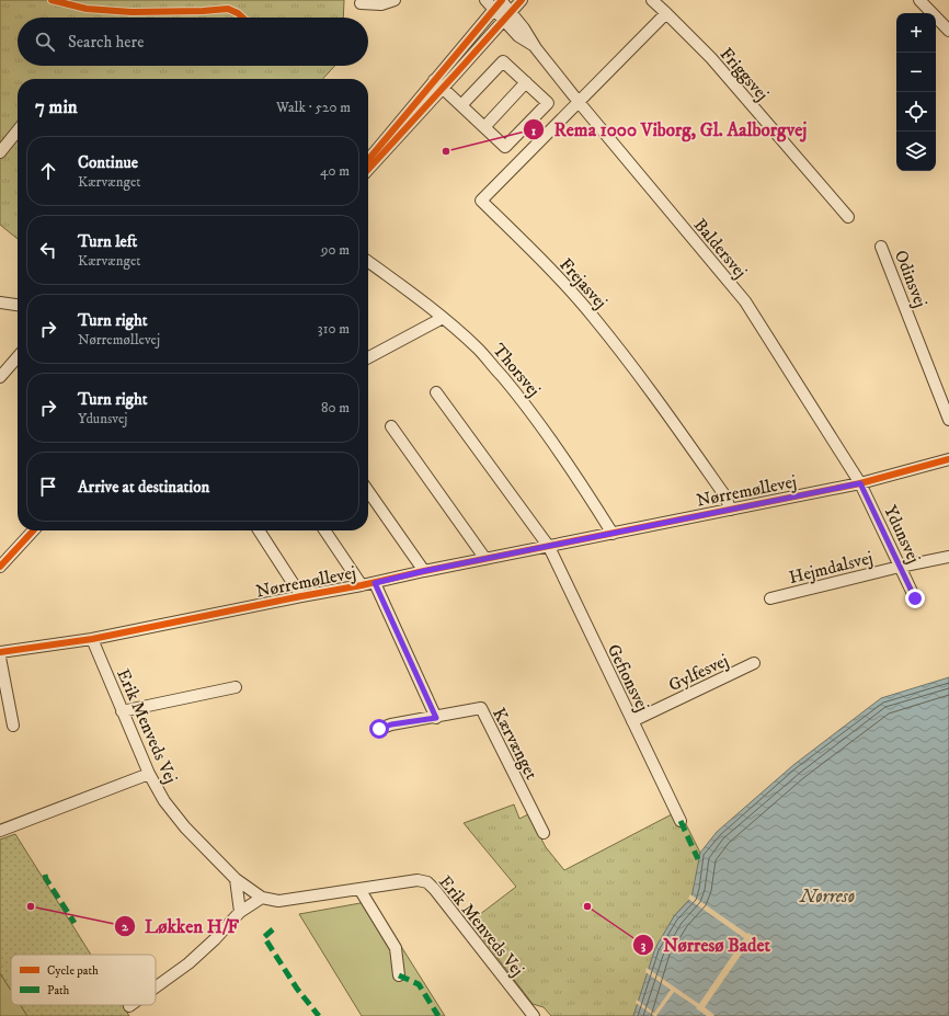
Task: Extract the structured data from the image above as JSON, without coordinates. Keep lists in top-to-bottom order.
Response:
{
  "streets": {
    "street": [
      "Friggsvej",
      "Baldersvej",
      "Odinsvej",
      "Frejasvej",
      "Thorsvej",
      "Nørremøllevej",
      "Ydunsvej",
      "Hejmdalsvej",
      "Gylfesvej",
      "Gefionsvej",
      "Erik Menveds Vej",
      "Kærvænget"
    ]
  },
  "crossings": [
    ["Baldersvej", "Frejasvej"],
    ["Baldersvej", "Nørremøllevej"],
    ["Baldersvej", "Ydunsvej"],
    ["Frejasvej", "Nørremøllevej"],
    ["Thorsvej", "Nørremøllevej"],
    ["Nørremøllevej", "Ydunsvej"],
    ["Nørremøllevej", "Gefionsvej"],
    ["Nørremøllevej", "Erik Menveds Vej"],
    ["Ydunsvej", "Hejmdalsvej"],
    ["Gylfesvej", "Gefionsvej"]
  ],
  "water": ["Nørresø"],
  "places": ["Rema 1000 Viborg, Gl. Aalborgvej", "Løkken H/F", "Nørresø Badet"],
  "legend": ["Cycle path", "Path"],
  "page": {
    "map_buttons": ["+", "−"],
    "search": "Search here",
    "heading": ["7 min", "Walk · 520 m"],
    "list": [
      ["Continue", "Kærvænget", "40 m"],
      ["Turn left", "Kærvænget", "90 m"],
      ["Turn right", "Nørremøllevej", "310 m"],
      ["Turn right", "Ydunsvej", "80 m"],
      "Arrive at destination"
    ]
  }
}
